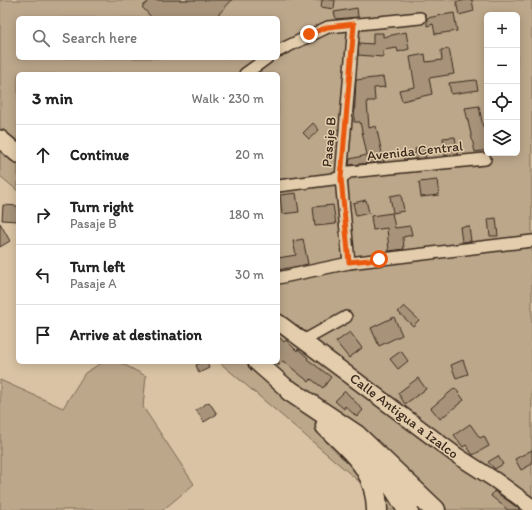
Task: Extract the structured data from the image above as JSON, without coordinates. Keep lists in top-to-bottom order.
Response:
{
  "streets": {
    "street": ["Pasaje B", "Avenida Central", "Calle Antigua a Izalco"]
  },
  "crossings": [
    ["Pasaje B", "Avenida Central"]
  ],
  "page": {
    "map_buttons": ["+", "−"],
    "search": "Search here",
    "heading": ["3 min", "Walk · 230 m"],
    "list": [
      ["Continue", "20 m"],
      ["Turn right", "Pasaje B", "180 m"],
      ["Turn left", "Pasaje A", "30 m"],
      "Arrive at destination"
    ]
  }
}
